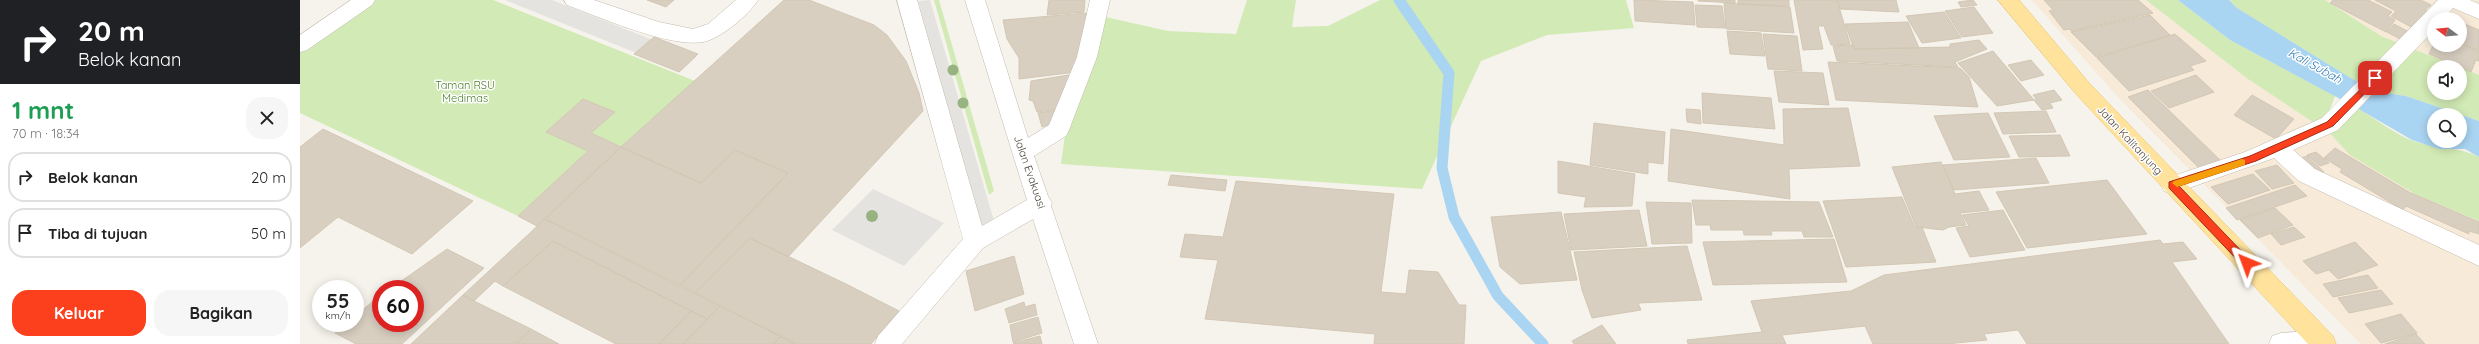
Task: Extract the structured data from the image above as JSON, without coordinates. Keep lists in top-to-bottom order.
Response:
{
  "streets": {
    "main road": ["Jalan Kalitanjung"],
    "street": ["Jalan Evakuasi"]
  },
  "water": ["Kali Subah"],
  "parks": ["Taman RSU Medimas"],
  "north": "left",
  "page": {
    "turn": ["20 m", "Belok kanan"],
    "heading": ["1 mnt", "70 m · 18:34"],
    "list": [
      {
        "name": "Belok kanan",
        "value": "20 m"
      },
      {
        "name": "Tiba di tujuan",
        "value": "50 m"
      }
    ],
    "speed": "55 km/h",
    "limit": "60",
    "buttons": ["Keluar", "Bagikan"]
  }
}
